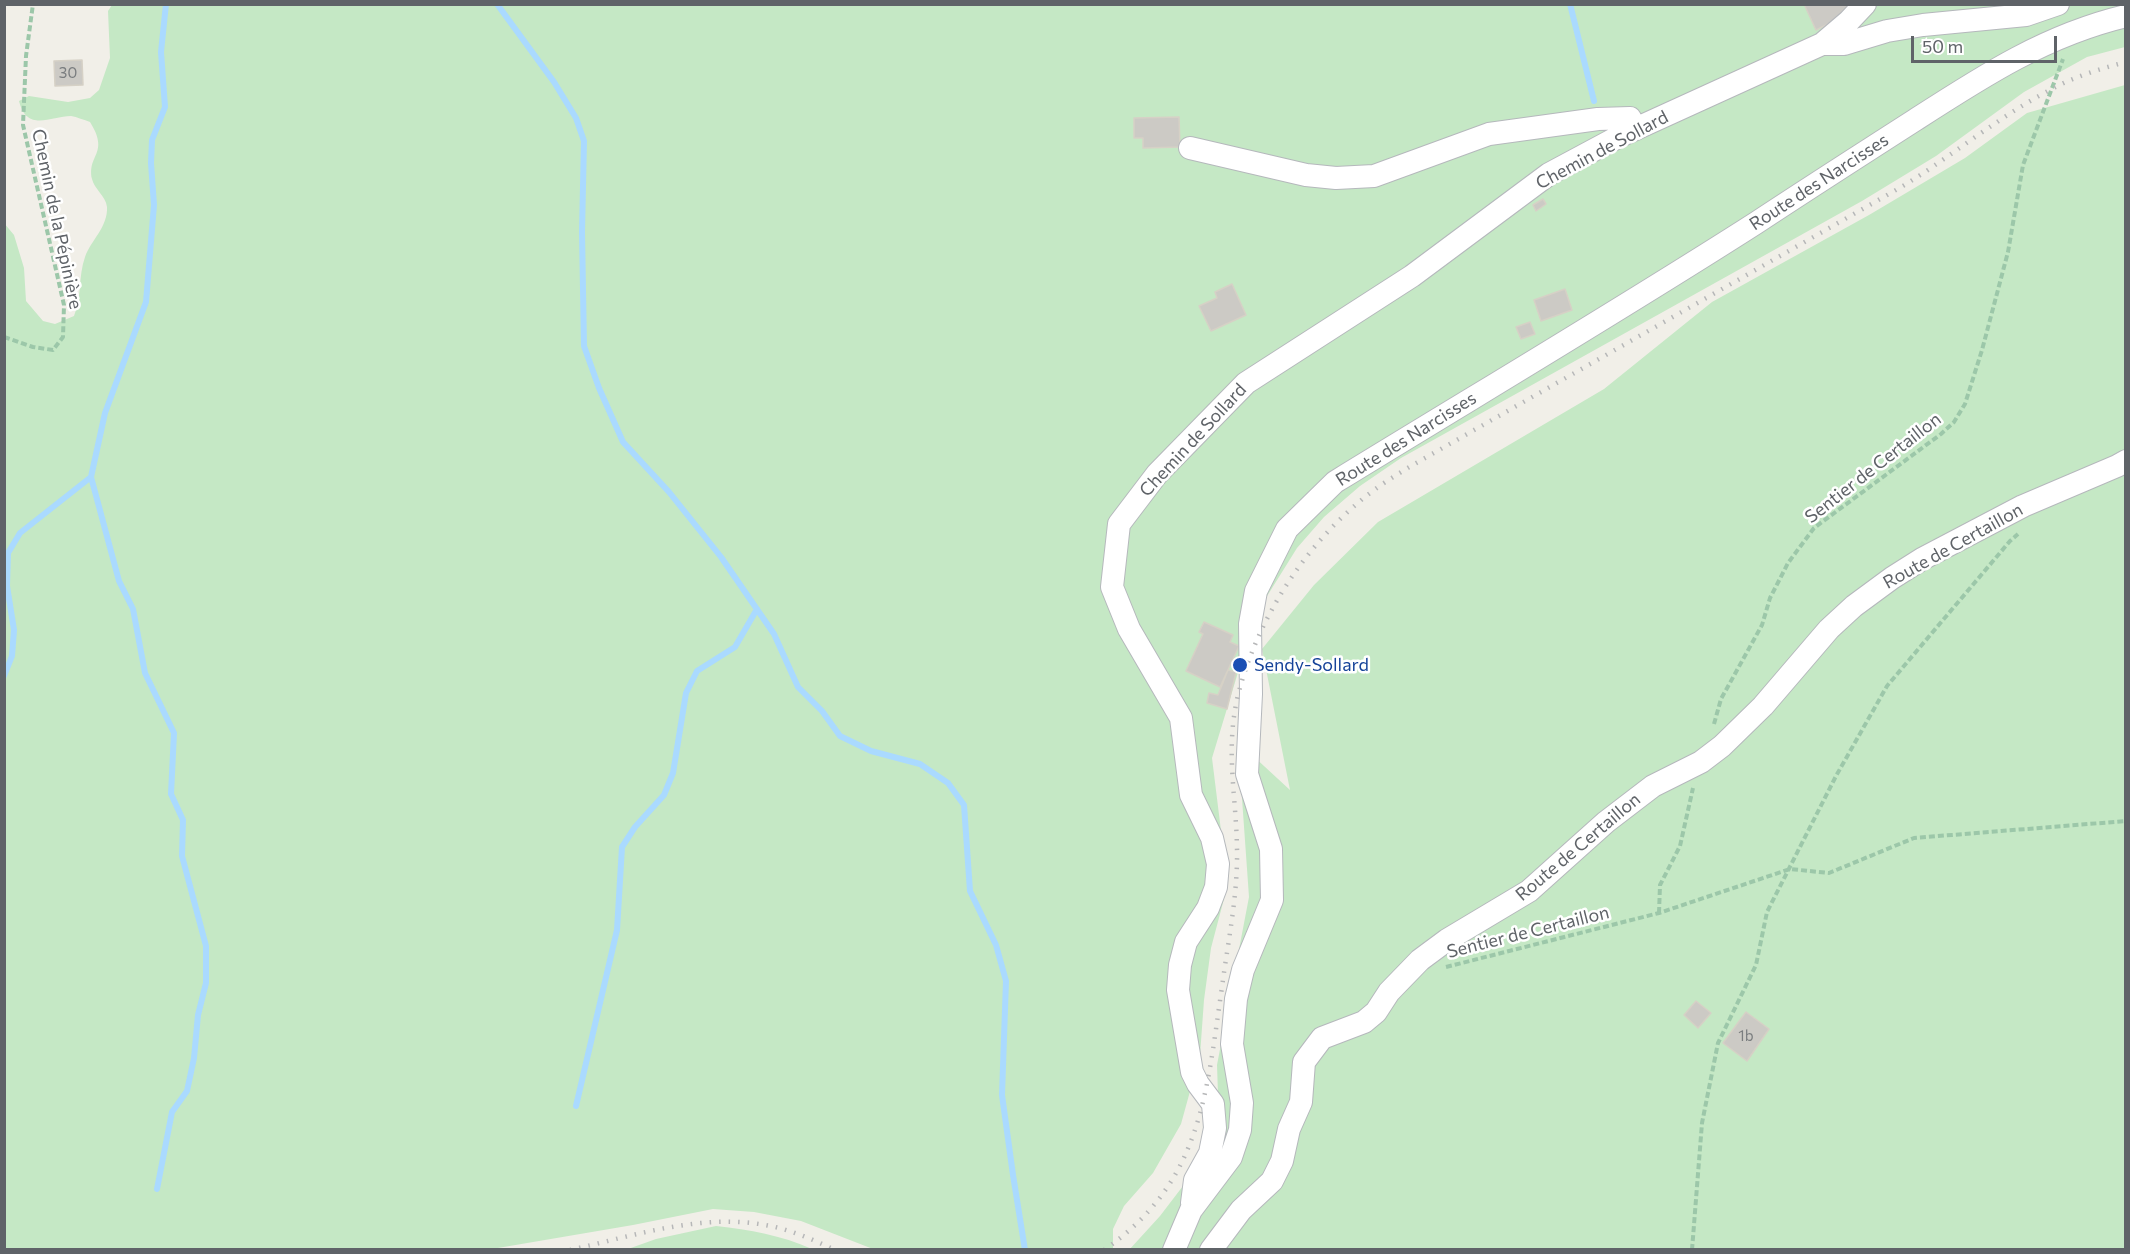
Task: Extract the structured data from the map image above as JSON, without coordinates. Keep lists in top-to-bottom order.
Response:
{
  "streets": {
    "street": ["Chemin de Sollard", "Route des Narcisses", "Route de Certaillon"],
    "path": ["Chemin de la Pépinière", "Sentier de Certaillon"]
  },
  "crossings": [
    ["Chemin de Sollard", "Route des Narcisses"],
    ["Route des Narcisses", "Sentier de Certaillon"],
    ["Sentier de Certaillon", "Route de Certaillon"]
  ],
  "places": ["Sendy-Sollard"],
  "house_numbers": ["30", "1b"],
  "scale_bar": "50 m"
}
